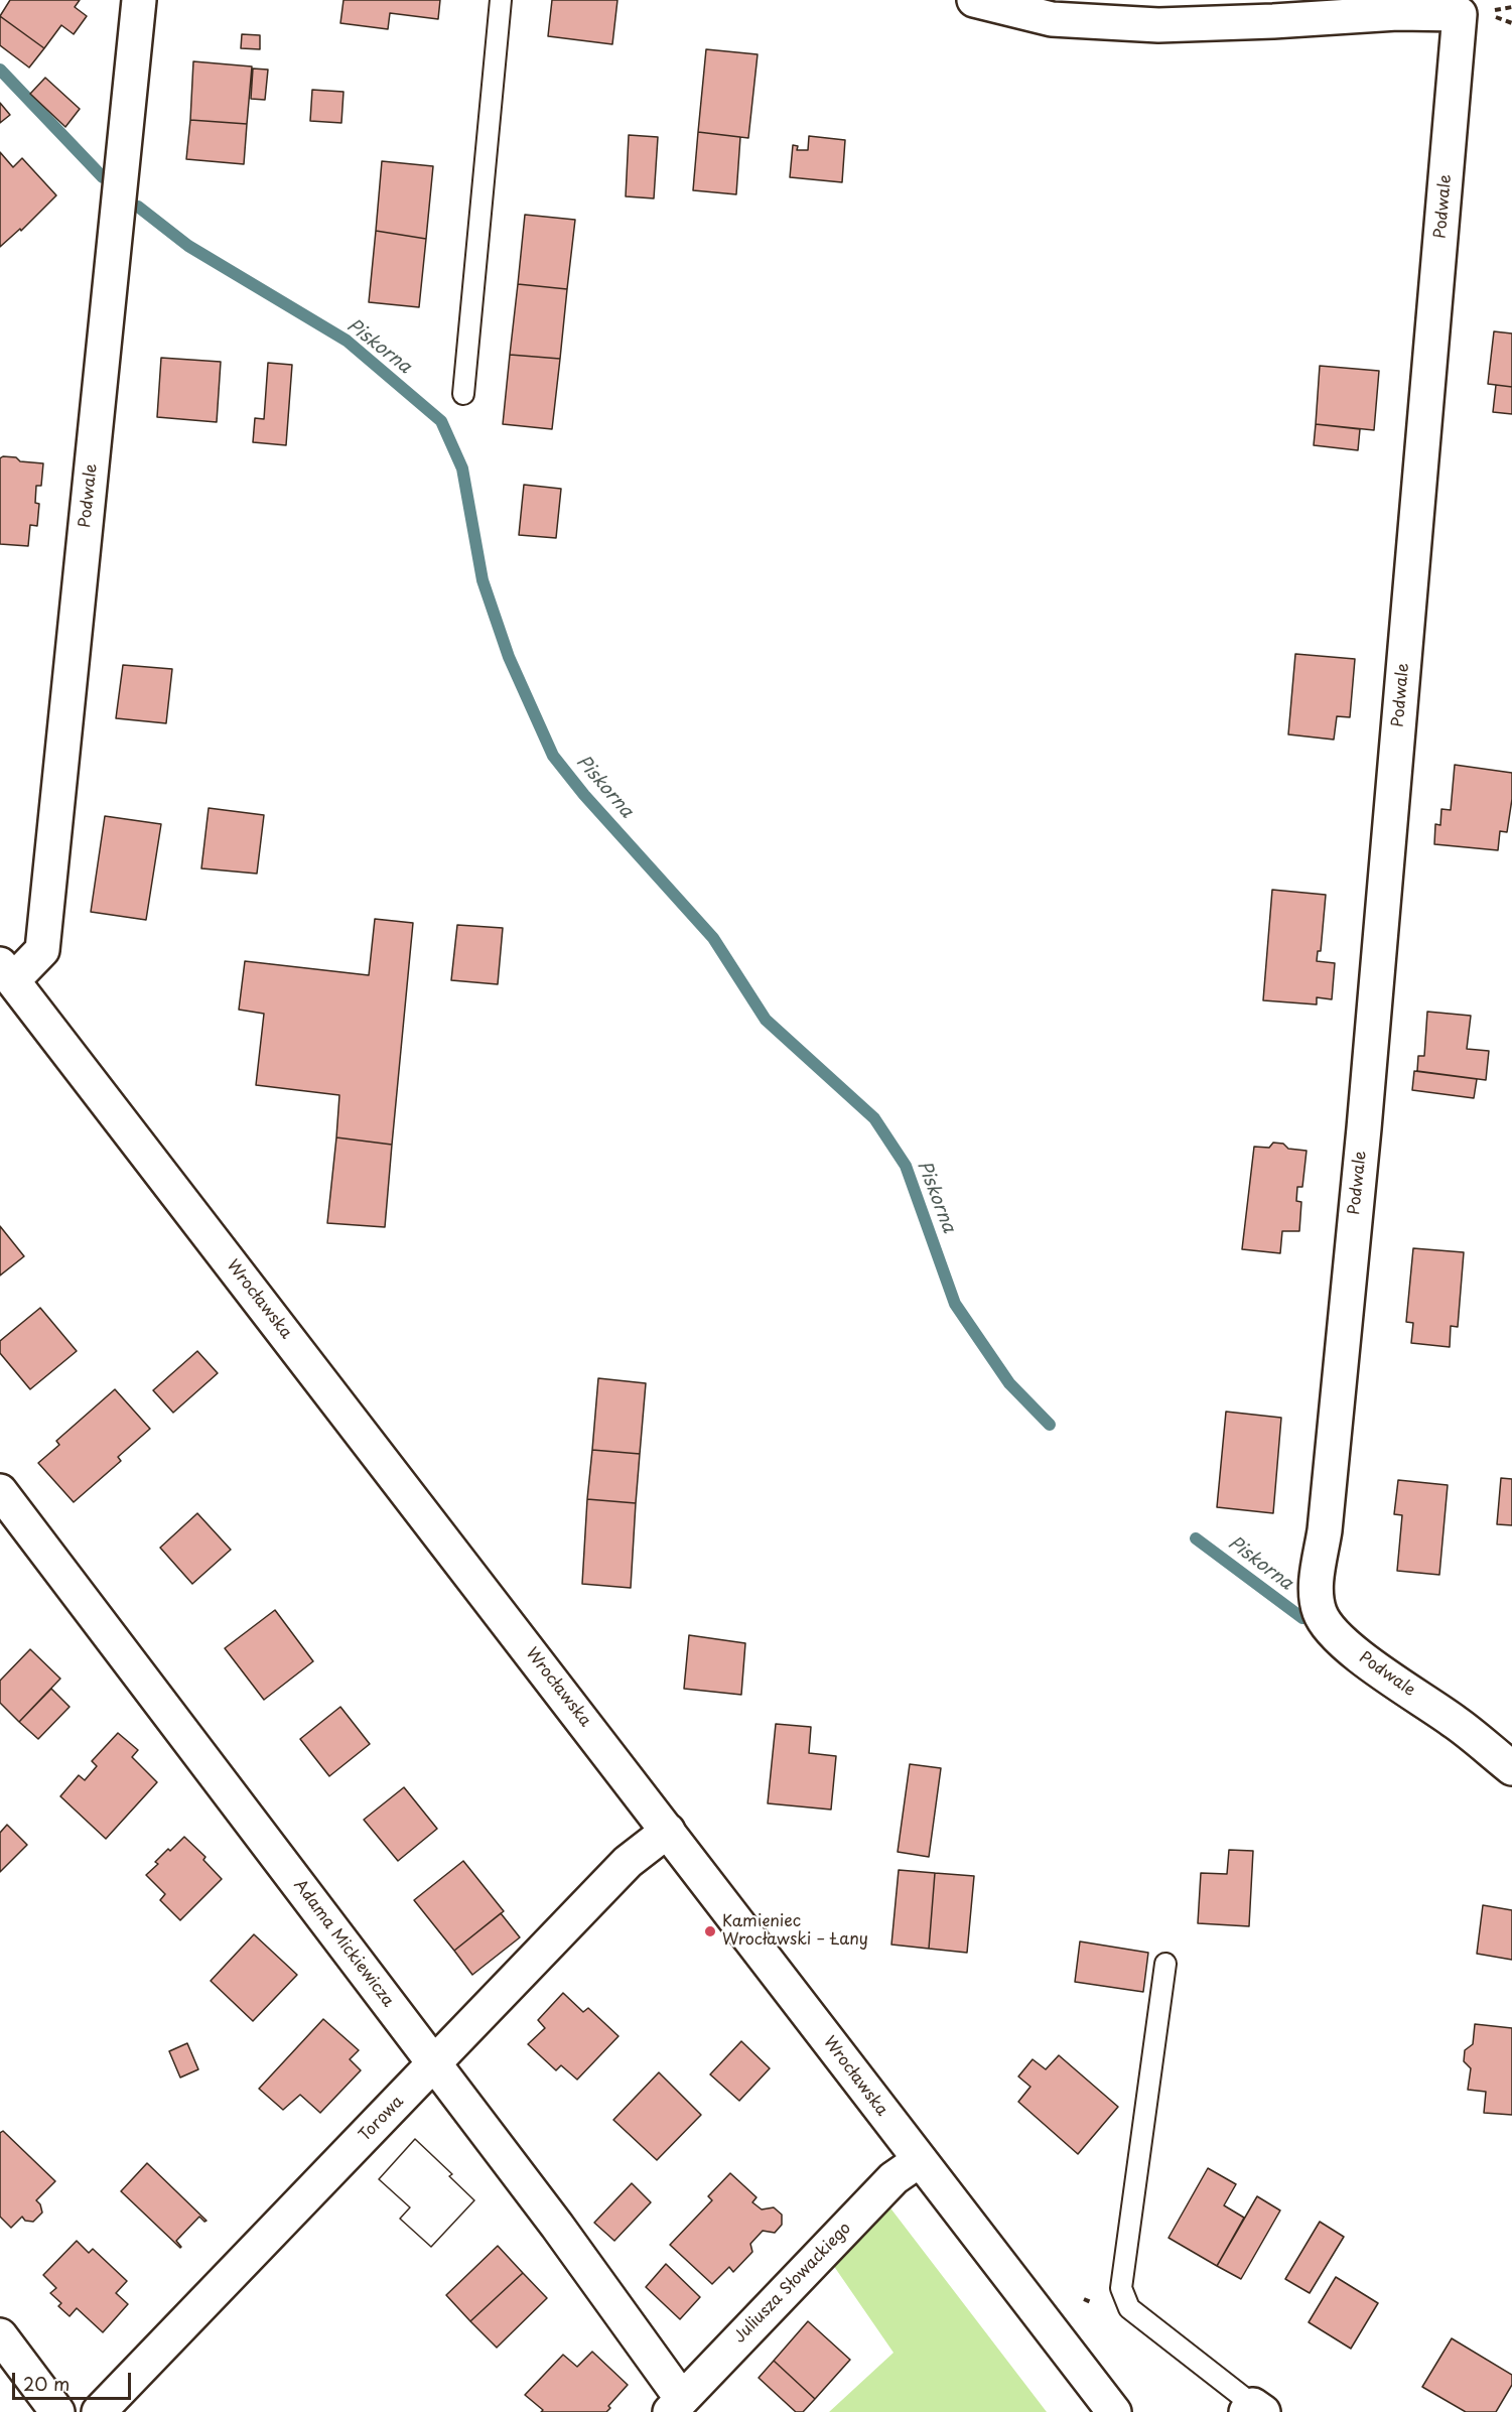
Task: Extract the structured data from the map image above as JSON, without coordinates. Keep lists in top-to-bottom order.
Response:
{
  "streets": {
    "street": [
      "Podwale",
      "Wrocławska",
      "Adama Mickiewicza",
      "Torowa",
      "Juliusza Słowackiego"
    ]
  },
  "crossings": [
    ["Podwale", "Wrocławska"],
    ["Wrocławska", "Torowa"],
    ["Wrocławska", "Juliusza Słowackiego"],
    ["Adama Mickiewicza", "Torowa"],
    ["Adama Mickiewicza", "Juliusza Słowackiego"]
  ],
  "water": ["Piskorna"],
  "places": ["Kamieniec Wrocławski – Łany"],
  "scale_bar": "20 m"
}
